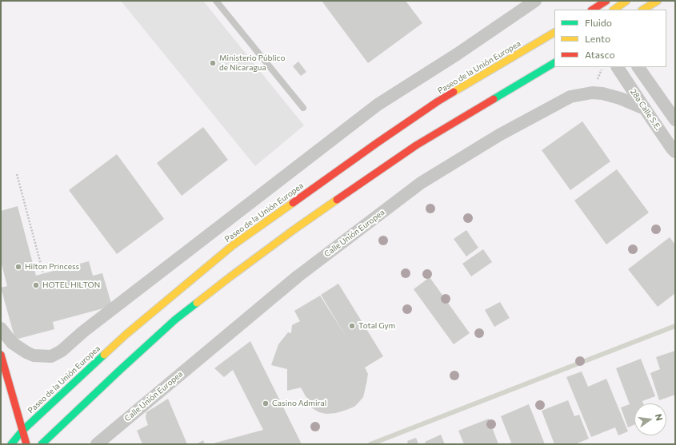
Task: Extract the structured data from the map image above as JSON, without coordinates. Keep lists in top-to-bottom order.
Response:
{
  "streets": {
    "main road": ["Paseo de la Unión Europea"],
    "street": ["28a Calle S.E.", "Calle Unión Europea"]
  },
  "crossings": [
    ["28a Calle S.E.", "Calle Unión Europea"]
  ],
  "places": [
    "Ministerio Público de Nicaragua",
    "Hilton Princess",
    "HOTEL HILTON",
    "Total Gym",
    "Casino Admiral"
  ],
  "legend": ["Fluido", "Lento", "Atasco"],
  "north": "right"
}
